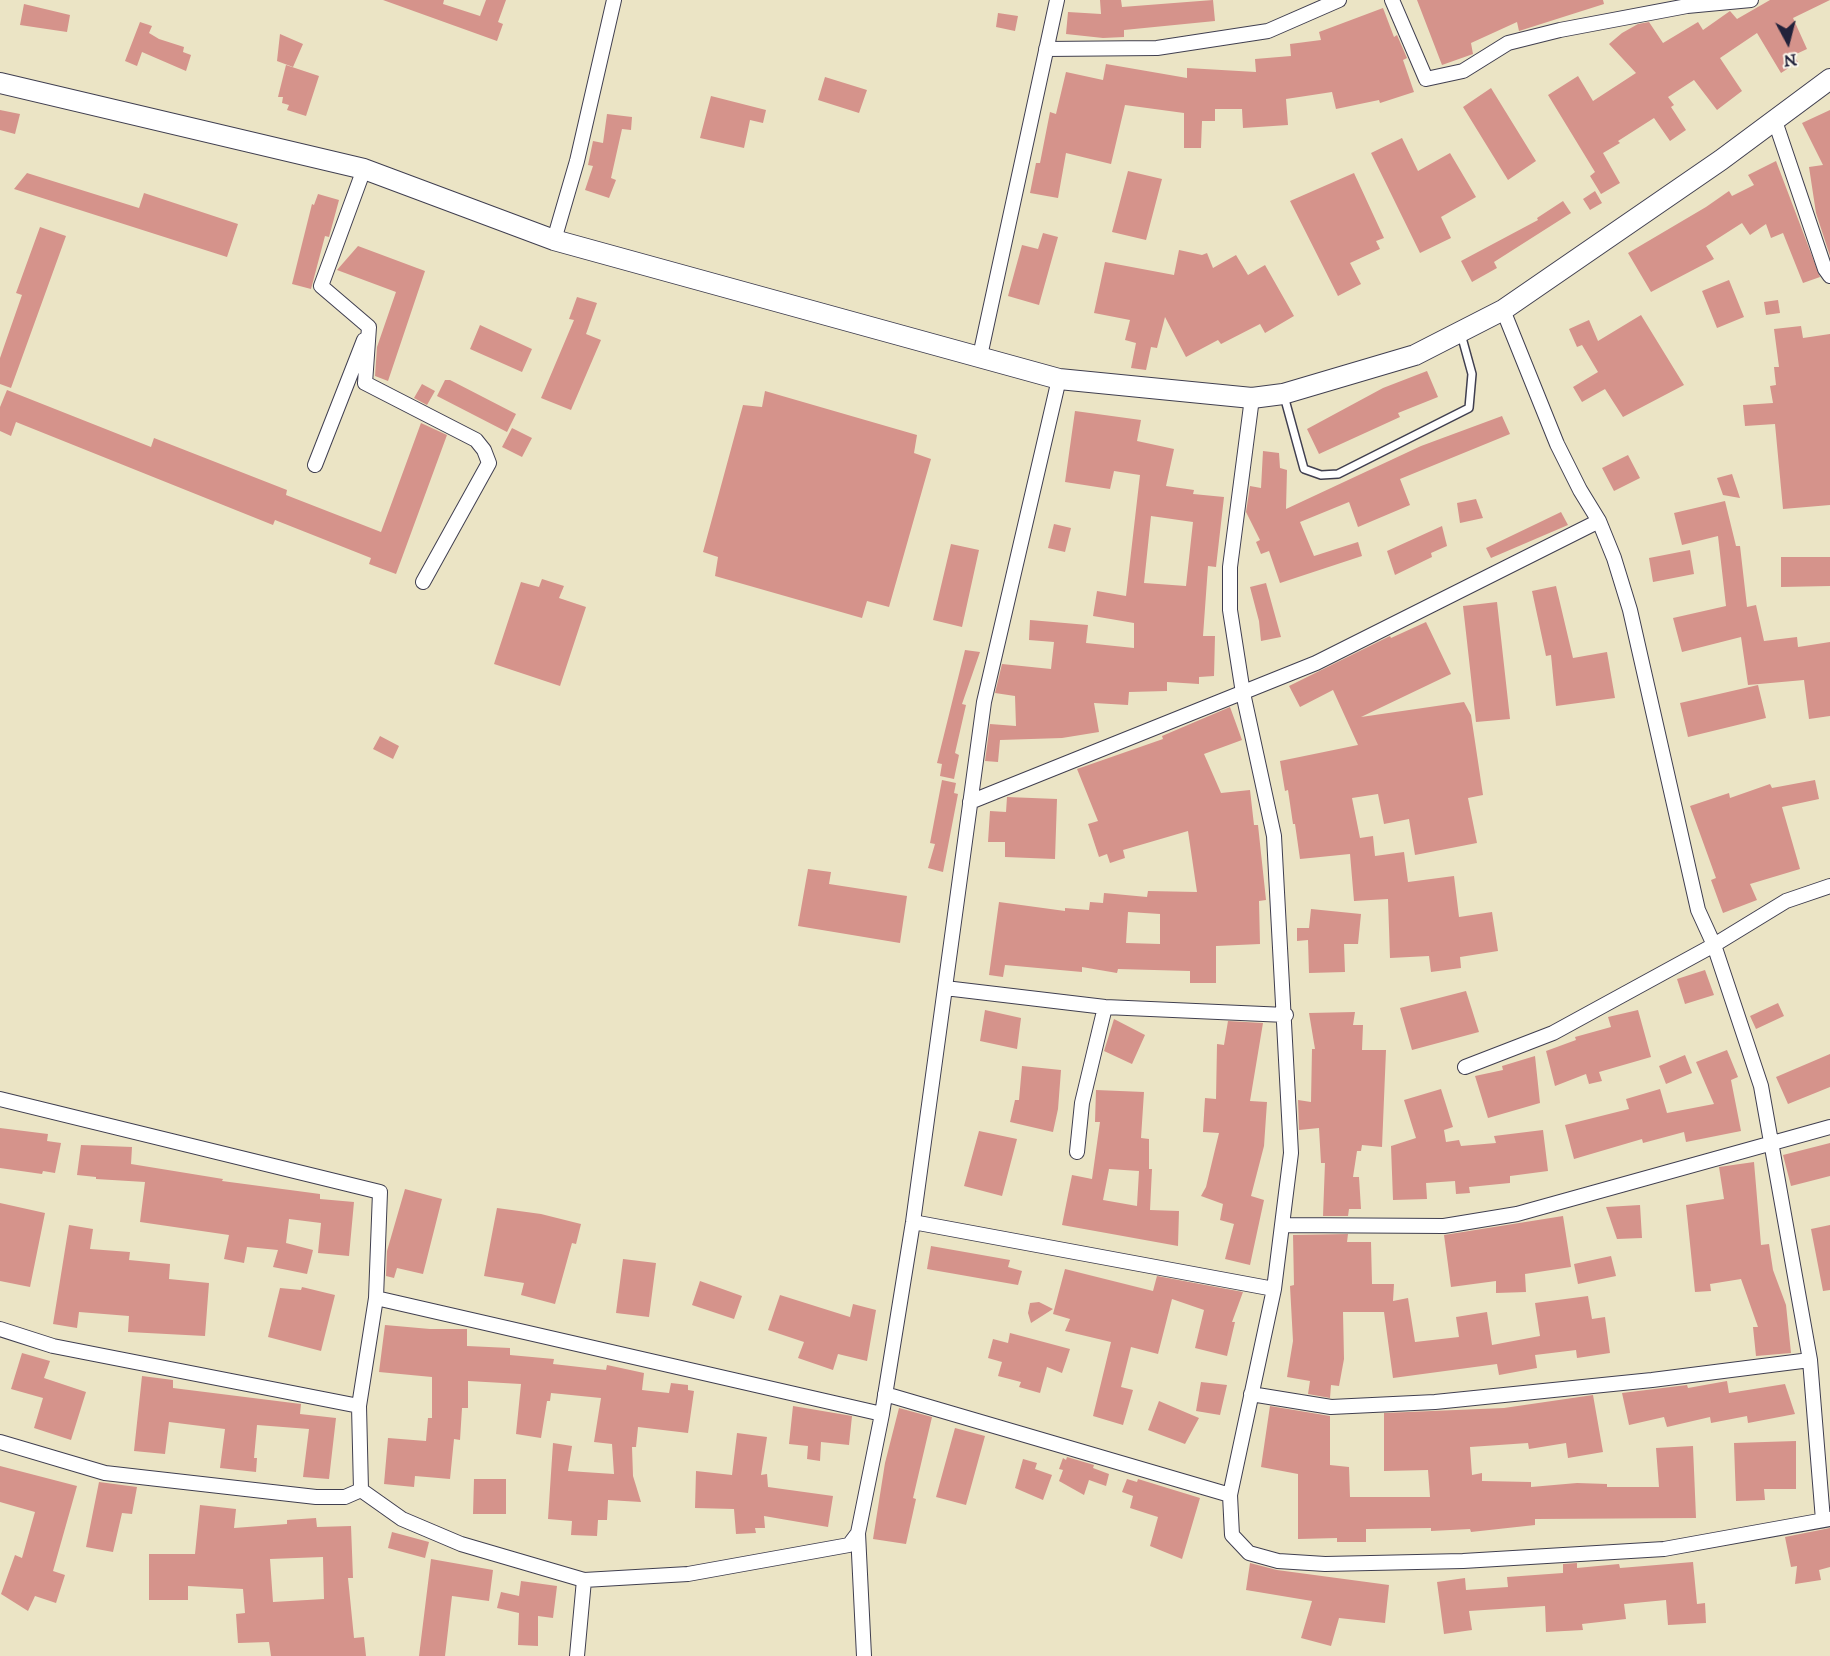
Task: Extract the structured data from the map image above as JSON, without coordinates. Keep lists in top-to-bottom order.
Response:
{
  "north": "bottom"
}
